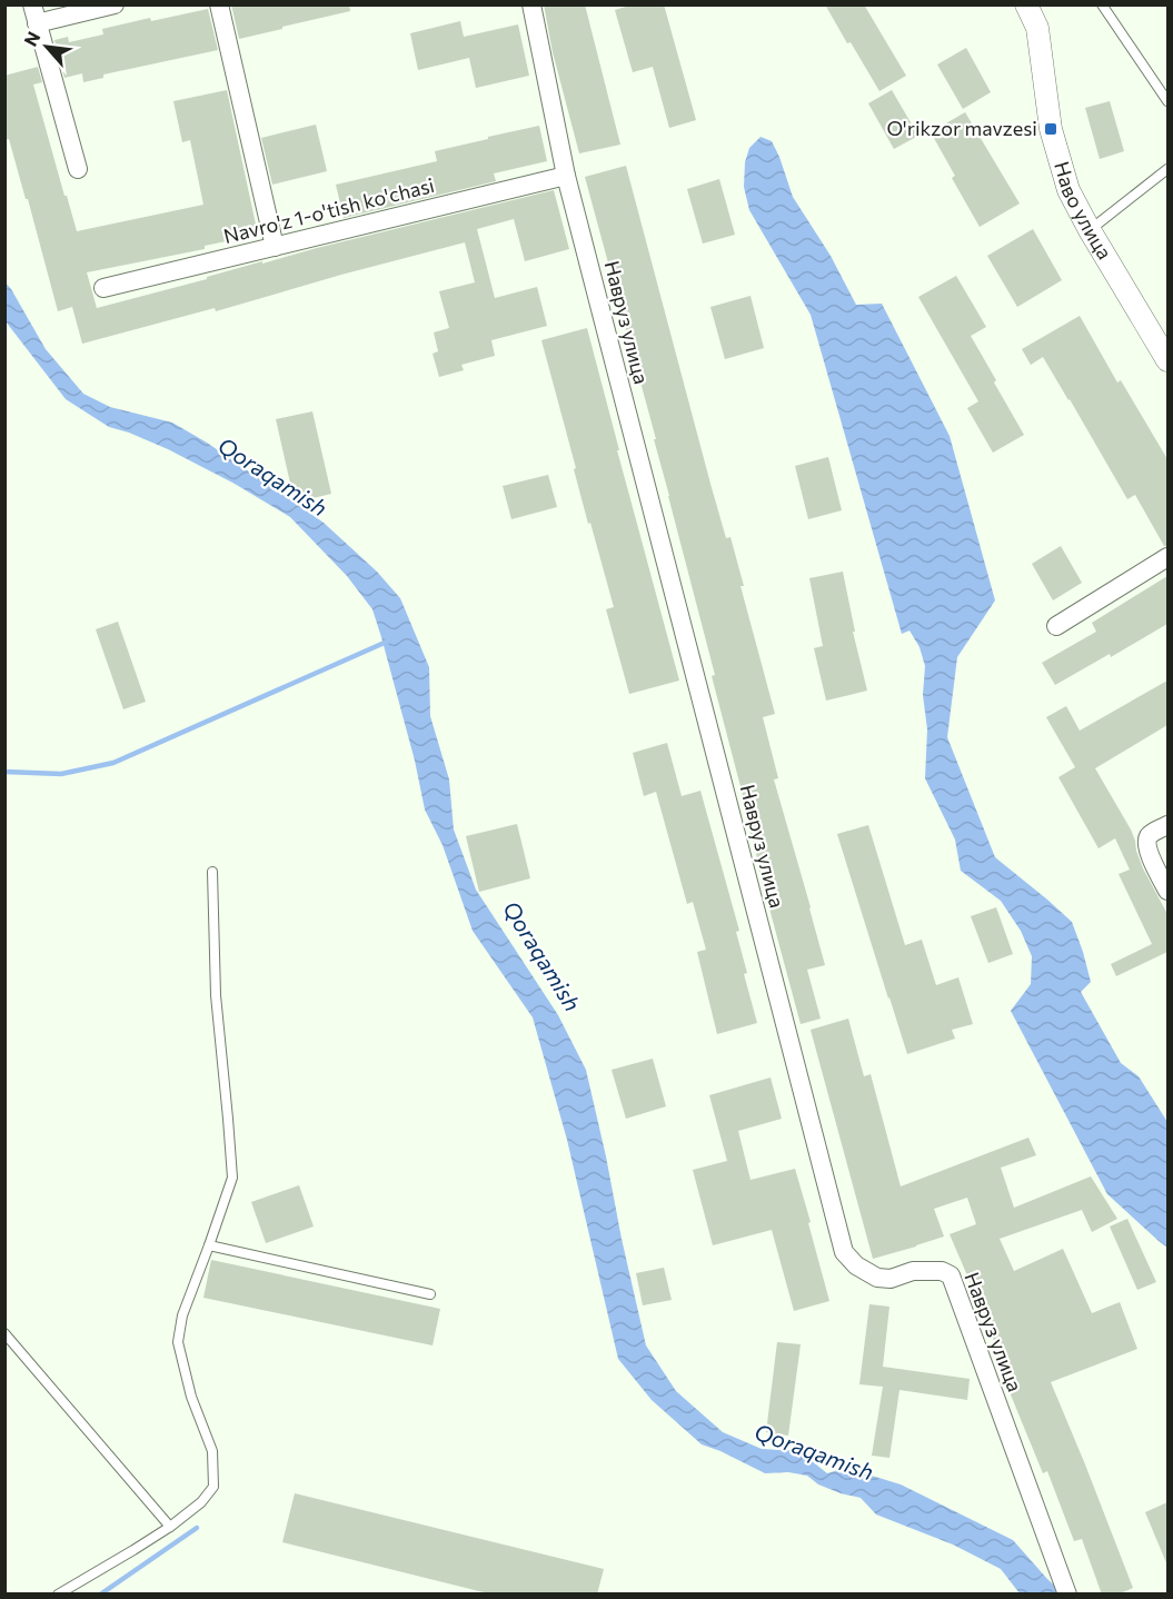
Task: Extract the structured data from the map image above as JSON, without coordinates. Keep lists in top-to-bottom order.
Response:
{
  "streets": {
    "street": ["Наво улица", "Navro'z 1-o'tish ko'chasi", "Навруз улица"]
  },
  "crossings": [
    ["Navro'z 1-o'tish ko'chasi", "Навруз улица"]
  ],
  "water": ["Qoraqamish"],
  "places": {
    "transit": ["O'rikzor mavzesi"]
  },
  "north": "top left"
}
